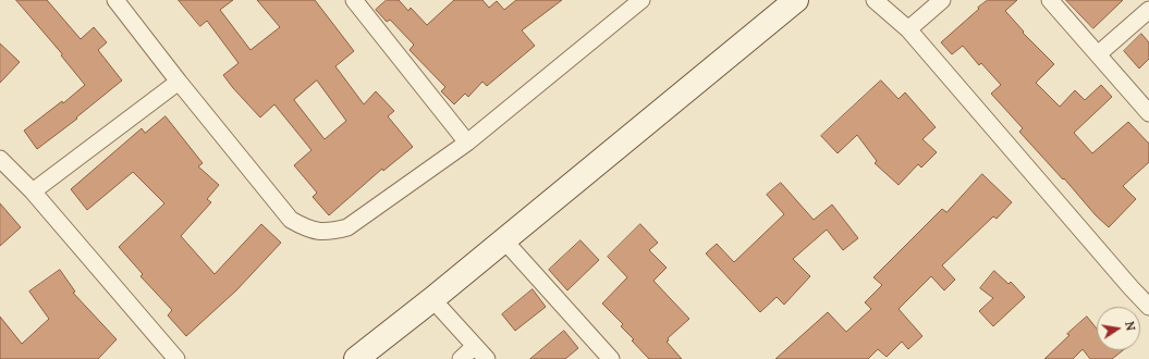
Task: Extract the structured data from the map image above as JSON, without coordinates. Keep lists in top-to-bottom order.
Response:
{
  "north": "right"
}
